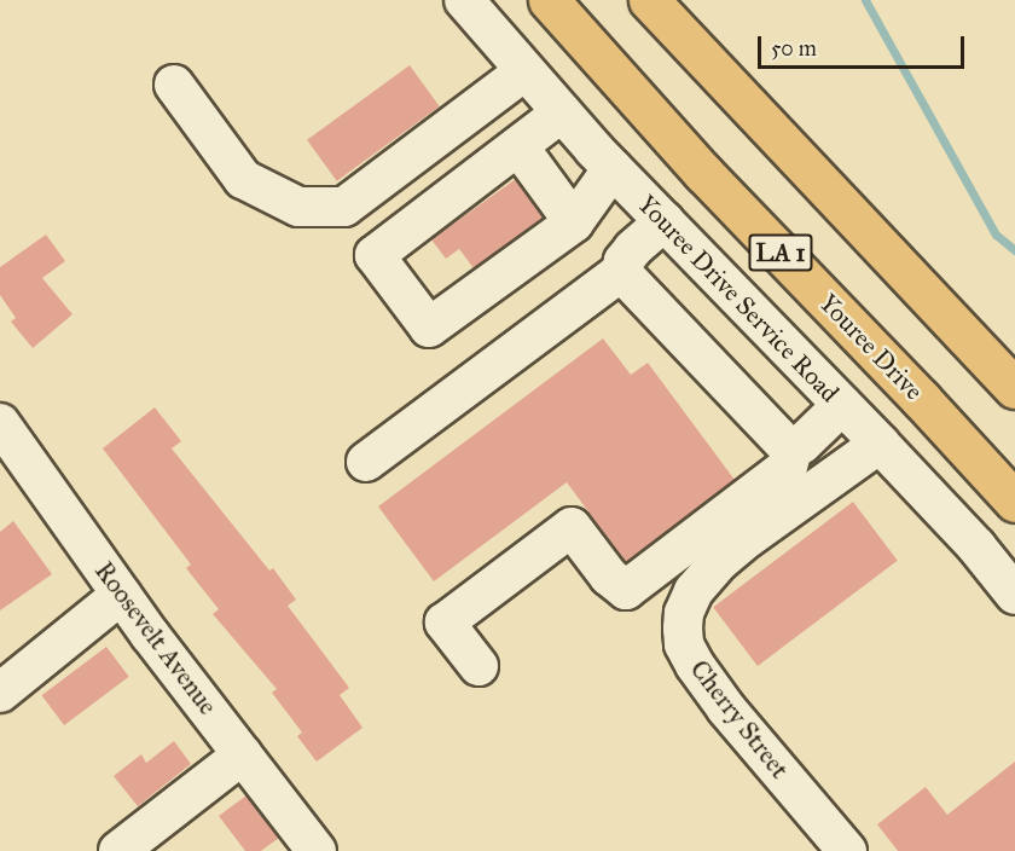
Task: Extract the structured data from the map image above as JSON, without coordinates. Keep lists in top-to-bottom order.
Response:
{
  "streets": {
    "main road": ["LA 1", "Youree Drive"],
    "street": ["Youree Drive Service Road", "Roosevelt Avenue", "Cherry Street"]
  },
  "crossings": [
    ["Youree Drive Service Road", "Cherry Street"]
  ],
  "scale_bar": "50 m"
}
